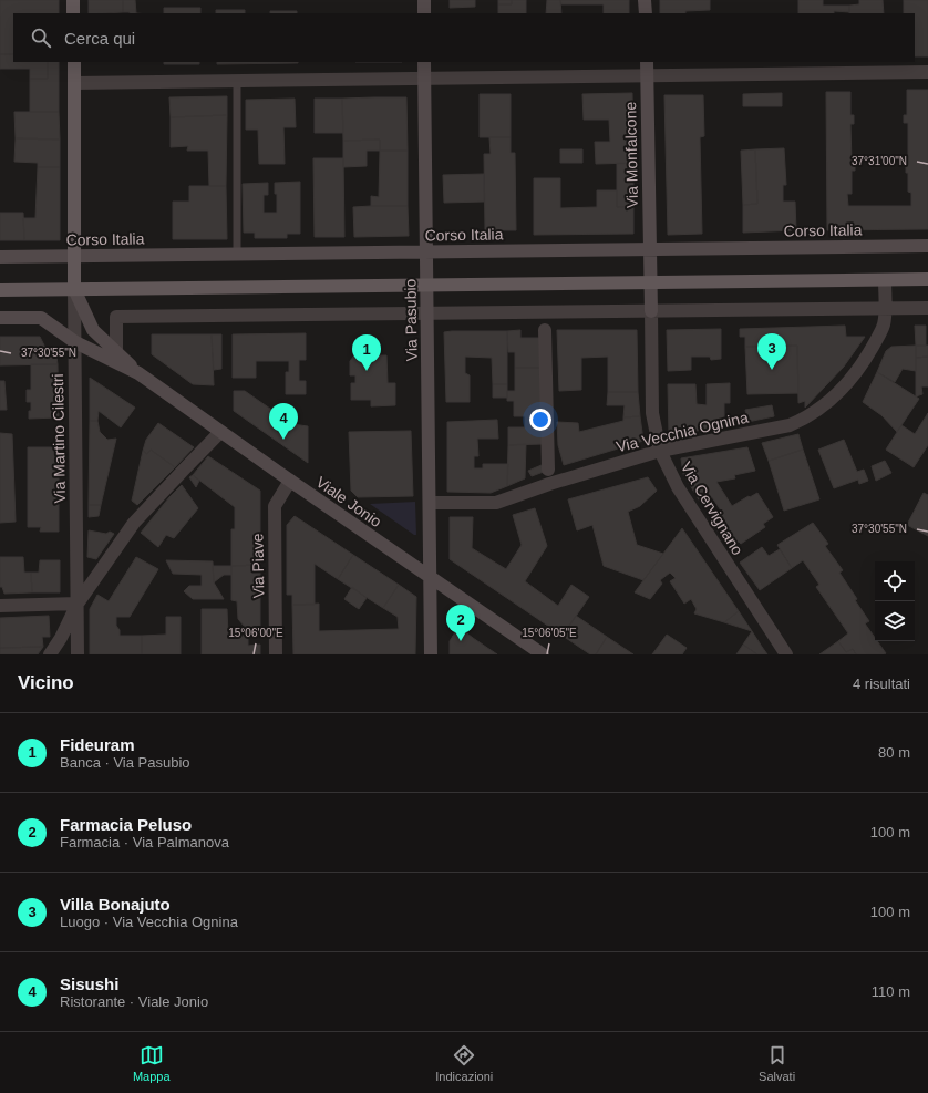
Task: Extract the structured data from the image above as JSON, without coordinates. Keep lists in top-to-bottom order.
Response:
{
  "streets": {
    "main road": [
      "Via Monfalcone",
      "Corso Italia",
      "Via Pasubio",
      "Via Martino Cilestri",
      "Viale Jonio"
    ],
    "street": ["Via Vecchia Ognina", "Via Cervignano", "Via Piave"]
  },
  "crossings": [
    ["Via Monfalcone", "Corso Italia"],
    ["Via Monfalcone", "Via Cervignano"],
    ["Corso Italia", "Via Pasubio"],
    ["Corso Italia", "Via Martino Cilestri"],
    ["Via Pasubio", "Via Vecchia Ognina"],
    ["Via Pasubio", "Viale Jonio"],
    ["Via Vecchia Ognina", "Via Cervignano"],
    ["Viale Jonio", "Via Piave"]
  ],
  "page": {
    "search": "Cerca qui",
    "pins": [
      "3",
      "1",
      "4",
      "2"
    ],
    "heading": ["Vicino", "4 risultati"],
    "list": [
      {
        "mark": "1",
        "name": "Fideuram",
        "note": "Banca · Via Pasubio",
        "value": "80 m"
      },
      {
        "mark": "2",
        "name": "Farmacia Peluso",
        "note": "Farmacia · Via Palmanova",
        "value": "100 m"
      },
      {
        "mark": "3",
        "name": "Villa Bonajuto",
        "note": "Luogo · Via Vecchia Ognina",
        "value": "100 m"
      },
      {
        "mark": "4",
        "name": "Sisushi",
        "note": "Ristorante · Viale Jonio",
        "value": "110 m"
      }
    ],
    "nav": ["Mappa", "Indicazioni", "Salvati"]
  },
  "coordinates": [
    "37°31'00\"N",
    "37°30'55\"N",
    "15°06'00\"E",
    "15°06'05\"E"
  ]
}
